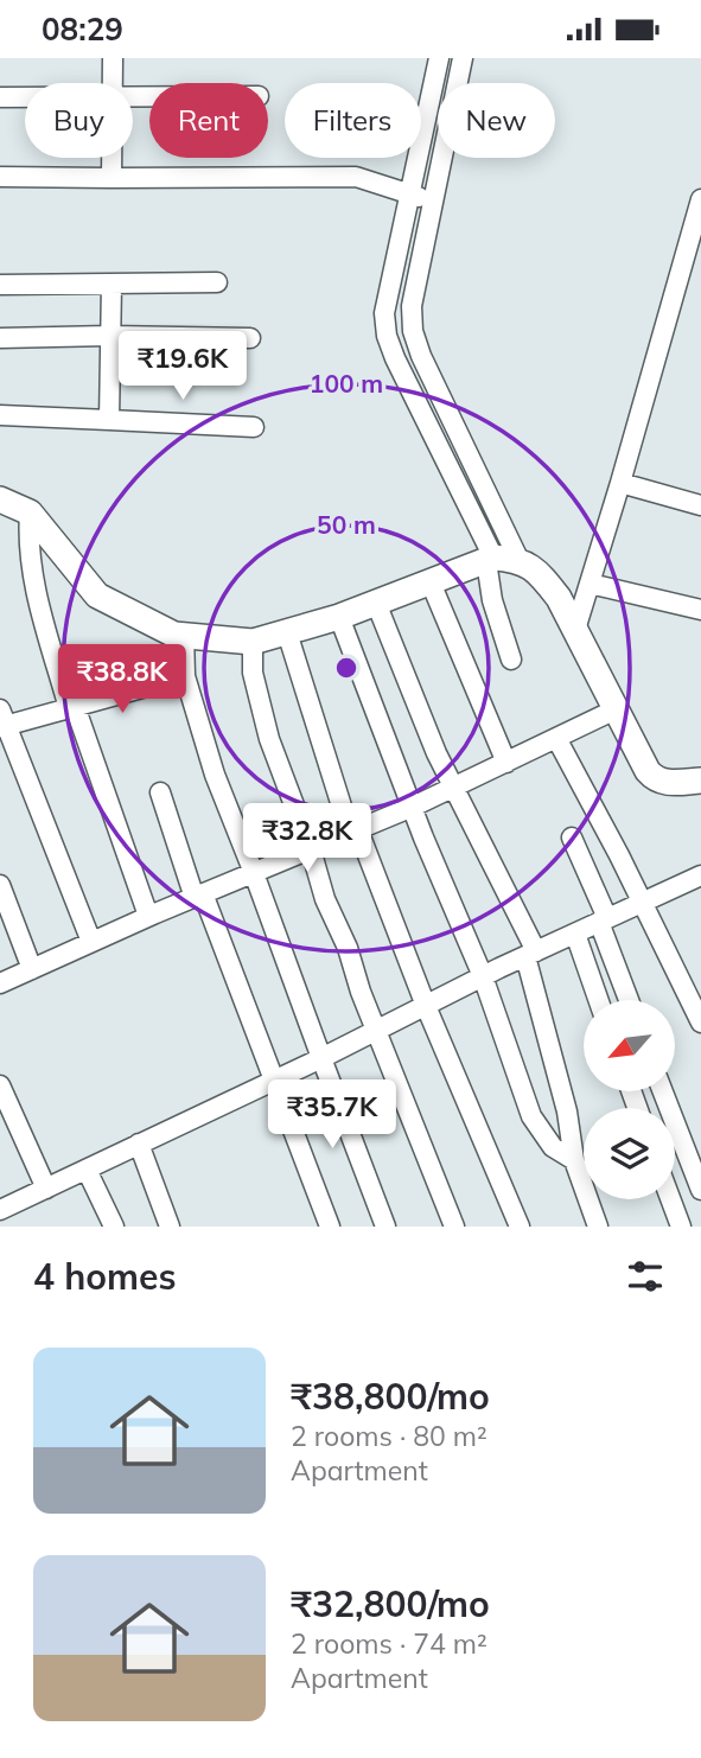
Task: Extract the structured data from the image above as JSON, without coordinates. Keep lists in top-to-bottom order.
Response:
{
  "north": "bottom left",
  "page": {
    "status": "08:29",
    "chip": [
      "Buy",
      "Rent",
      "Filters",
      "New"
    ],
    "price": [
      "₹19.6K",
      "₹38.8K",
      "₹32.8K",
      "₹35.7K"
    ],
    "heading": "4 homes",
    "list": [
      {
        "name": "₹38,800/mo",
        "note": "2 rooms · 80 m² · Apartment"
      },
      {
        "name": "₹32,800/mo",
        "note": "2 rooms · 74 m² · Apartment"
      }
    ]
  },
  "rings": ["100 m", "50 m"]
}
